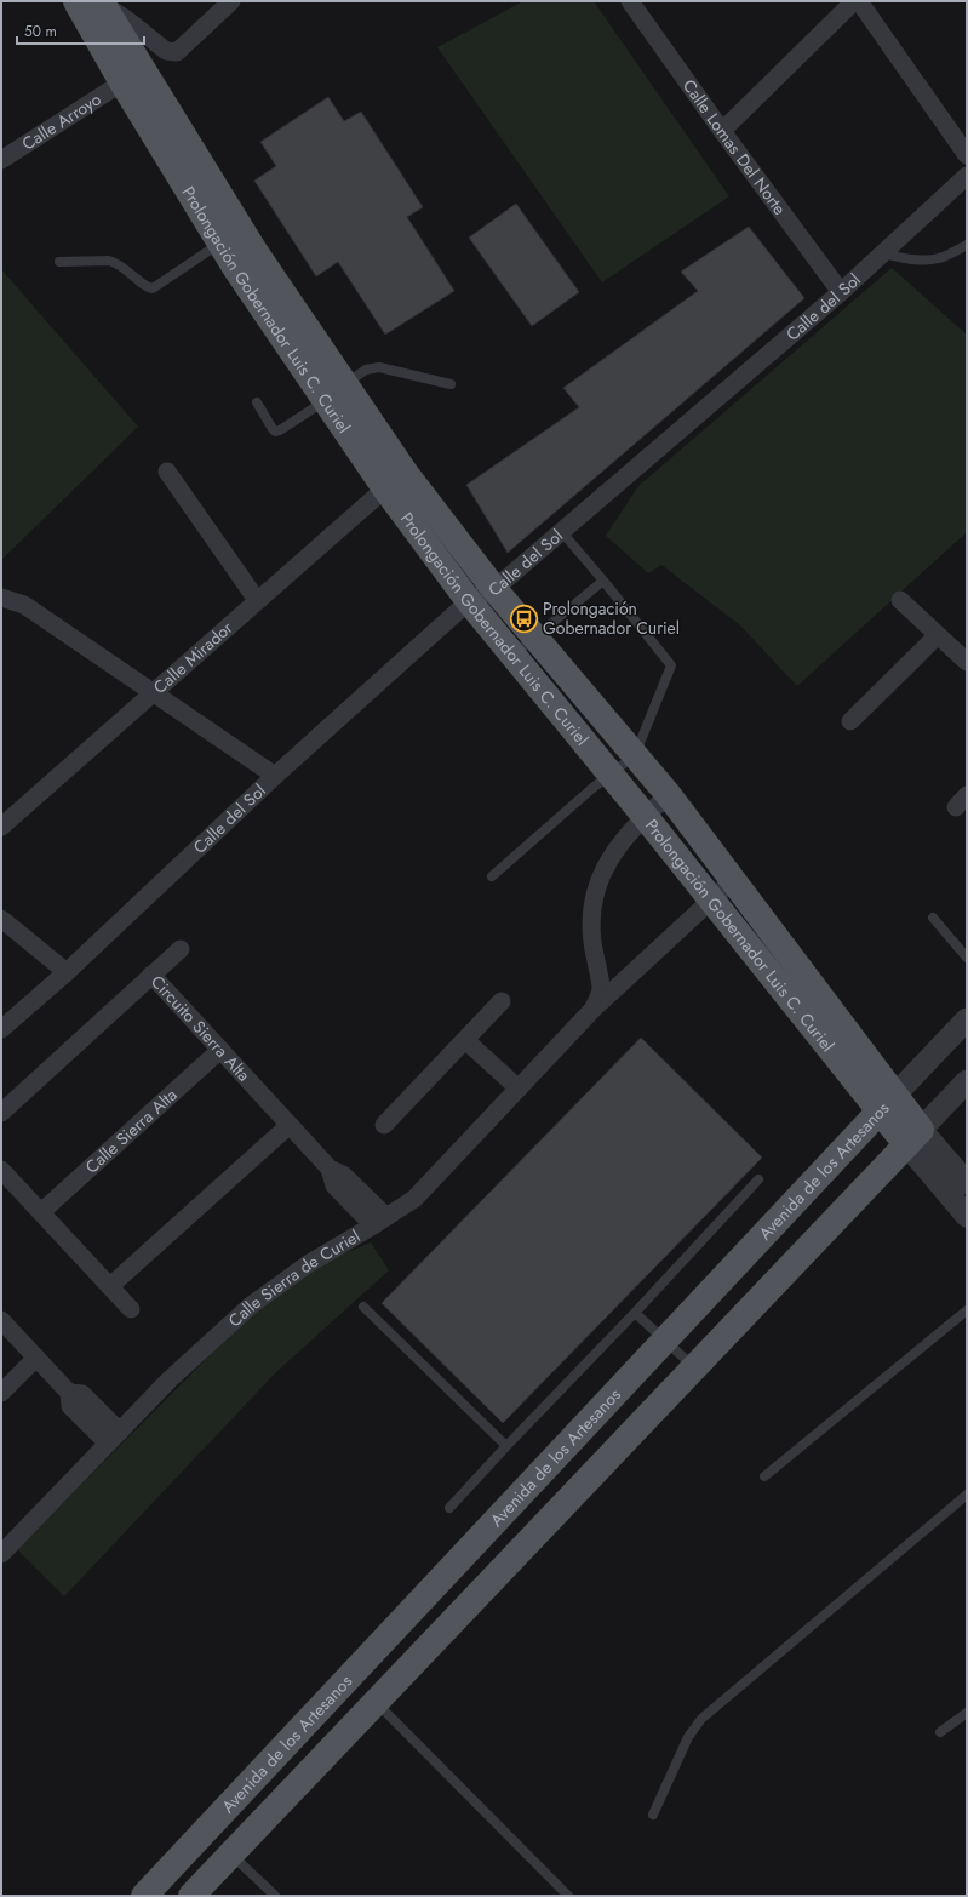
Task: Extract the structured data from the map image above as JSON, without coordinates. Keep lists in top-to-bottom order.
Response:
{
  "streets": {
    "main road": ["Prolongación Gobernador Luis C. Curiel", "Avenida de los Artesanos"],
    "street": [
      "Calle Arroyo",
      "Calle Lomas Del Norte",
      "Calle del Sol",
      "Calle Mirador",
      "Circuito Sierra Alta",
      "Calle Sierra Alta",
      "Calle Sierra de Curiel"
    ]
  },
  "crossings": [
    ["Calle Arroyo", "Prolongación Gobernador Luis C. Curiel"],
    ["Calle Lomas Del Norte", "Calle del Sol"],
    ["Calle del Sol", "Prolongación Gobernador Luis C. Curiel"],
    ["Prolongación Gobernador Luis C. Curiel", "Calle Mirador"],
    ["Prolongación Gobernador Luis C. Curiel", "Avenida de los Artesanos"],
    ["Prolongación Gobernador Luis C. Curiel", "Calle Sierra de Curiel"],
    ["Circuito Sierra Alta", "Calle Sierra Alta"],
    ["Circuito Sierra Alta", "Calle Sierra de Curiel"]
  ],
  "places": {
    "bus stop": ["Prolongación Gobernador Curiel"]
  },
  "scale_bar": "50 m"
}
